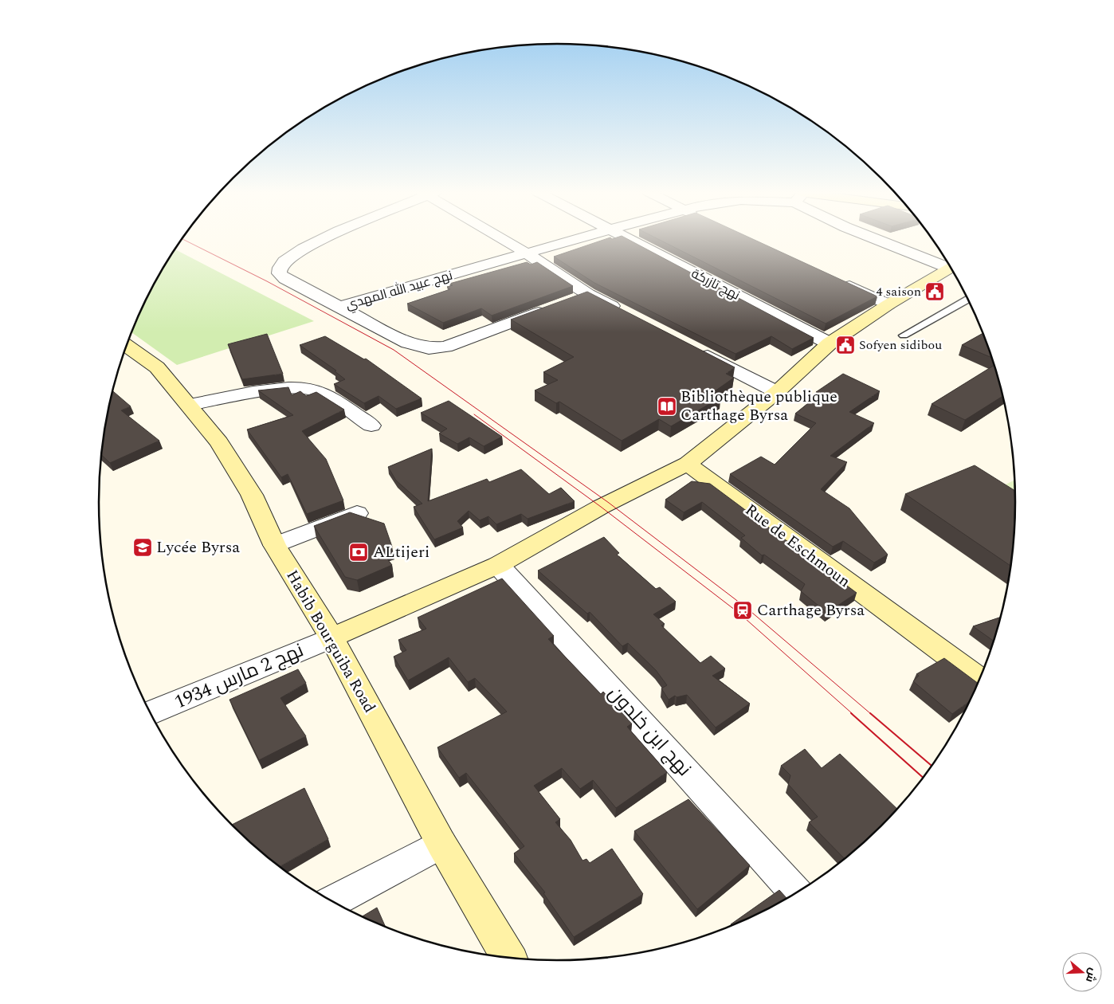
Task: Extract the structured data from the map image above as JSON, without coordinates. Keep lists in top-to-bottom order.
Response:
{
  "streets": {
    "street": [
      "نهج تازركة",
      "نهج عبيد الله المهدي",
      "Rue de Eschmoun",
      "Habib Bourguiba Road",
      "نهج 2 مارس 1934",
      "نهج ابن خلدون"
    ]
  },
  "crossings": [
    ["Habib Bourguiba Road", "نهج 2 مارس 1934"]
  ],
  "places": {
    "public building": ["4 saison", "Sofyen sidibou"],
    "library": ["Bibliothèque publique Carthage Byrsa"],
    "school or university": ["Lycée Byrsa"],
    "bank": ["ALtijeri"],
    "station": ["Carthage Byrsa"]
  },
  "north": "right"
}
